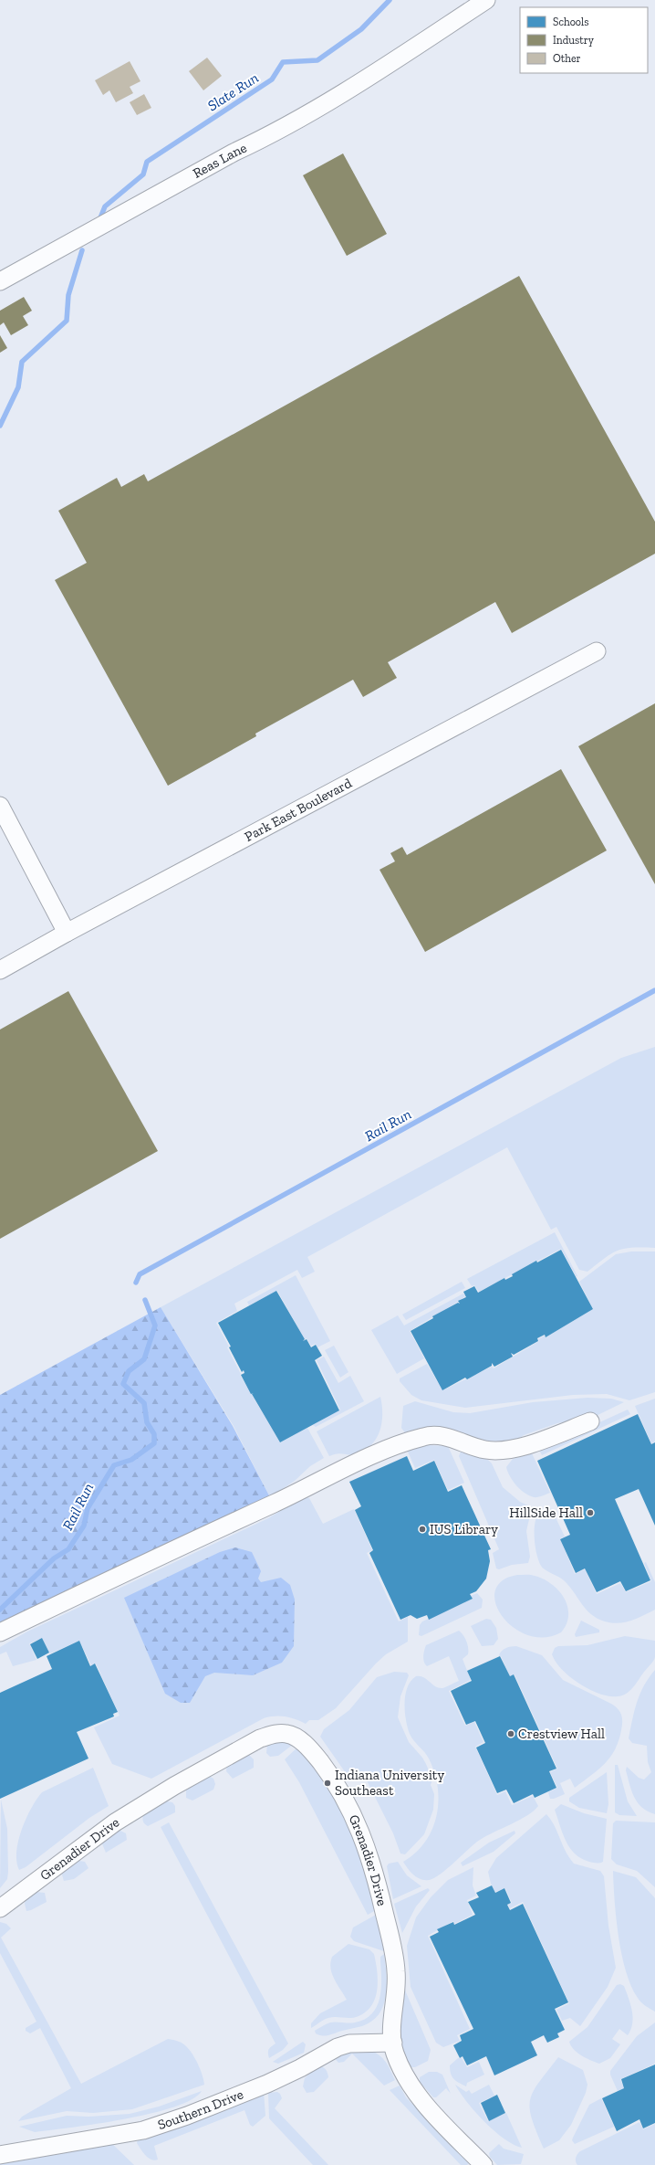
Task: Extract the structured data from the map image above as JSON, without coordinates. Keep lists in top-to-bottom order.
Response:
{
  "streets": {
    "street": [
      "Reas Lane",
      "Park East Boulevard",
      "Grenadier Drive",
      "Southern Drive"
    ]
  },
  "crossings": [
    ["Grenadier Drive", "Southern Drive"]
  ],
  "water": ["Slate Run", "Rail Run"],
  "places": [
    "HillSide Hall",
    "IUS Library",
    "Crestview Hall",
    "Indiana University Southeast"
  ],
  "legend": ["Schools", "Industry", "Other"]
}
